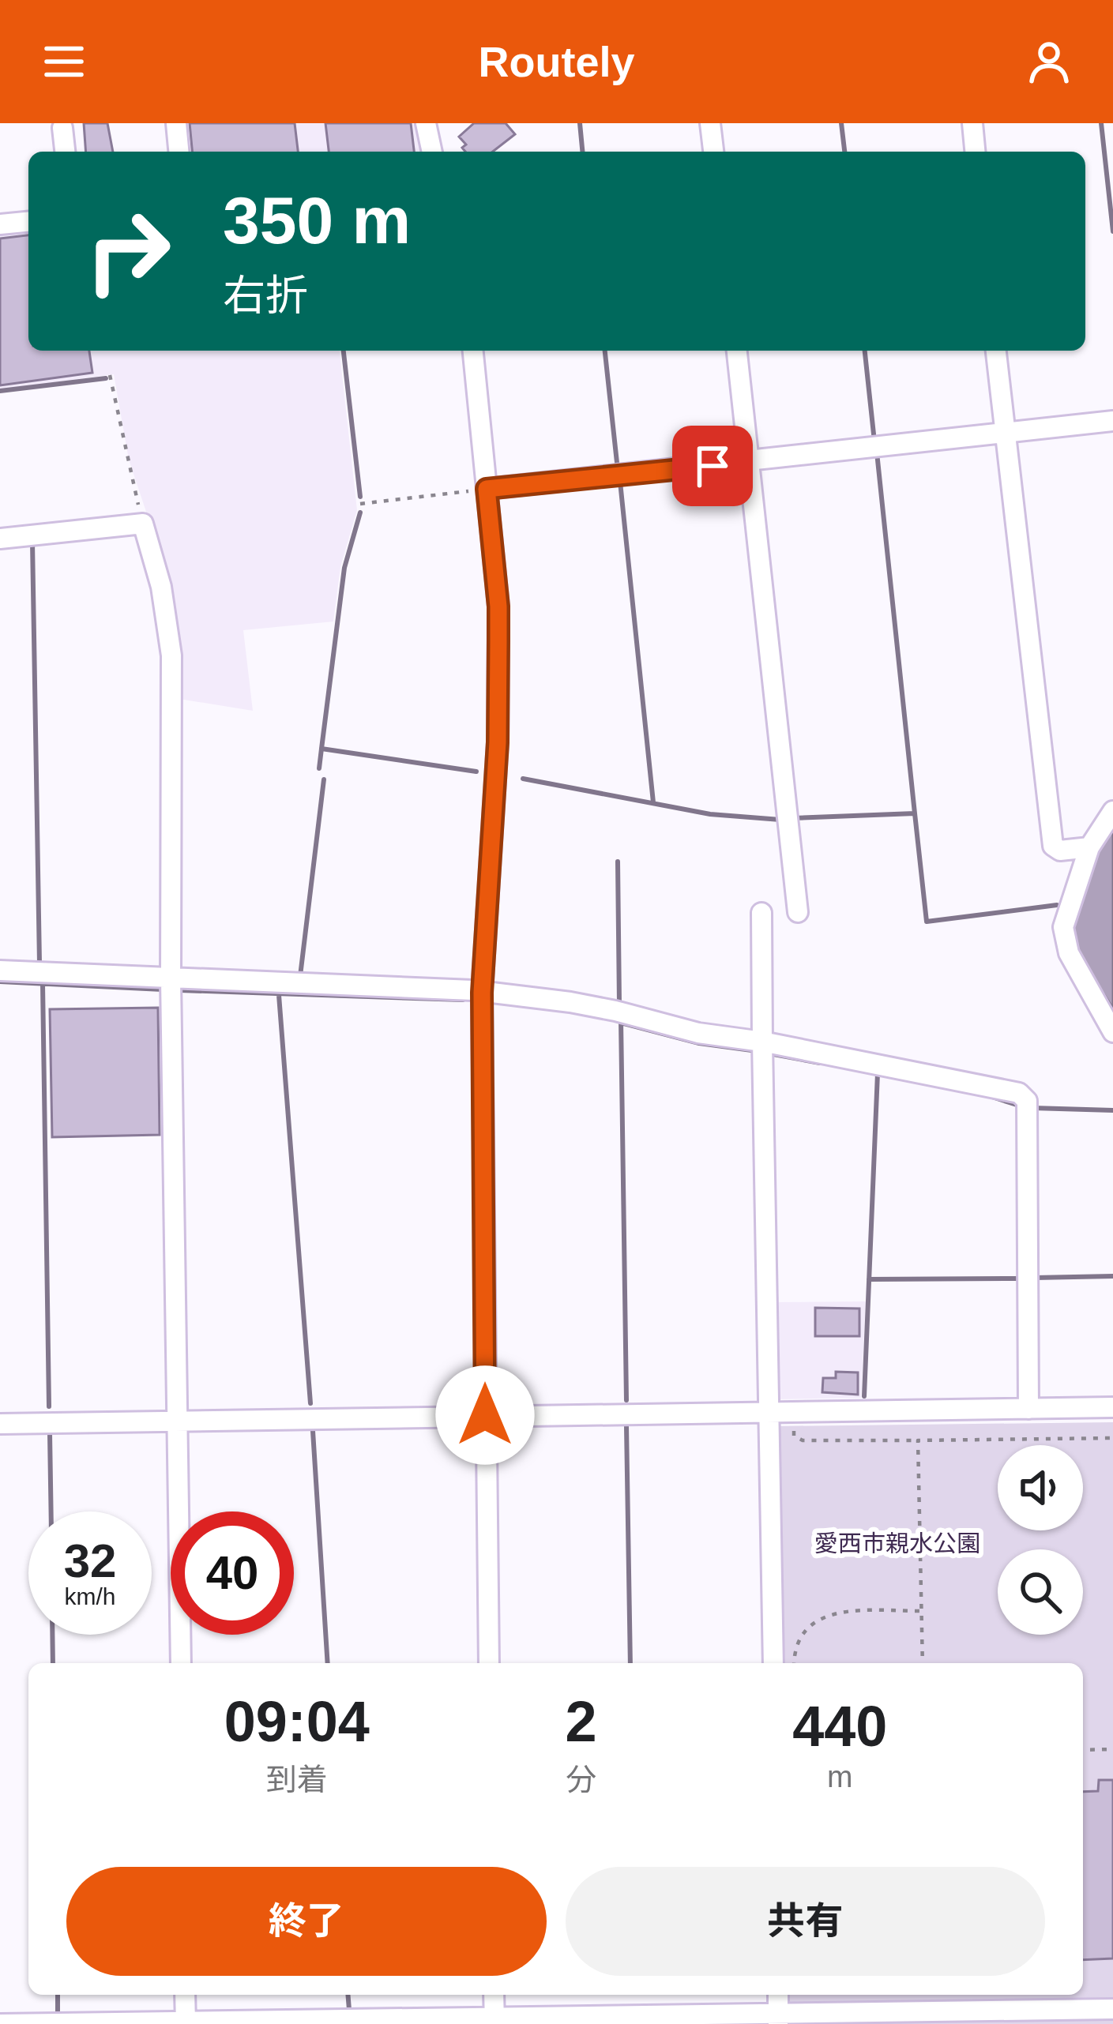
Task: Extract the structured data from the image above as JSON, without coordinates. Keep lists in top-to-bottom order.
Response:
{
  "parks": ["愛西市親水公園"],
  "page": {
    "header": "Routely",
    "turn": ["350 m", "右折"],
    "speed": "32 km/h",
    "limit": "40",
    "eta": [
      "09:04",
      "到着",
      "2",
      "分",
      "440",
      "m"
    ],
    "buttons": ["終了", "共有"]
  }
}
